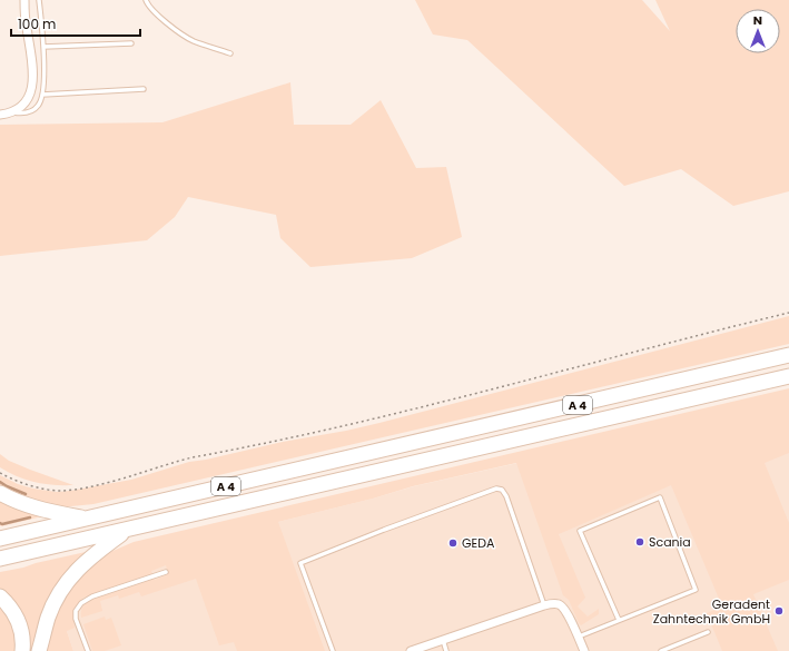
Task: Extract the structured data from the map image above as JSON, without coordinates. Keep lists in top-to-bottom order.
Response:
{
  "streets": {
    "highway": ["A 4"]
  },
  "places": ["Scania", "GEDA", "Geradent Zahntechnik GmbH"],
  "scale_bar": "100 m",
  "north": "top"
}
